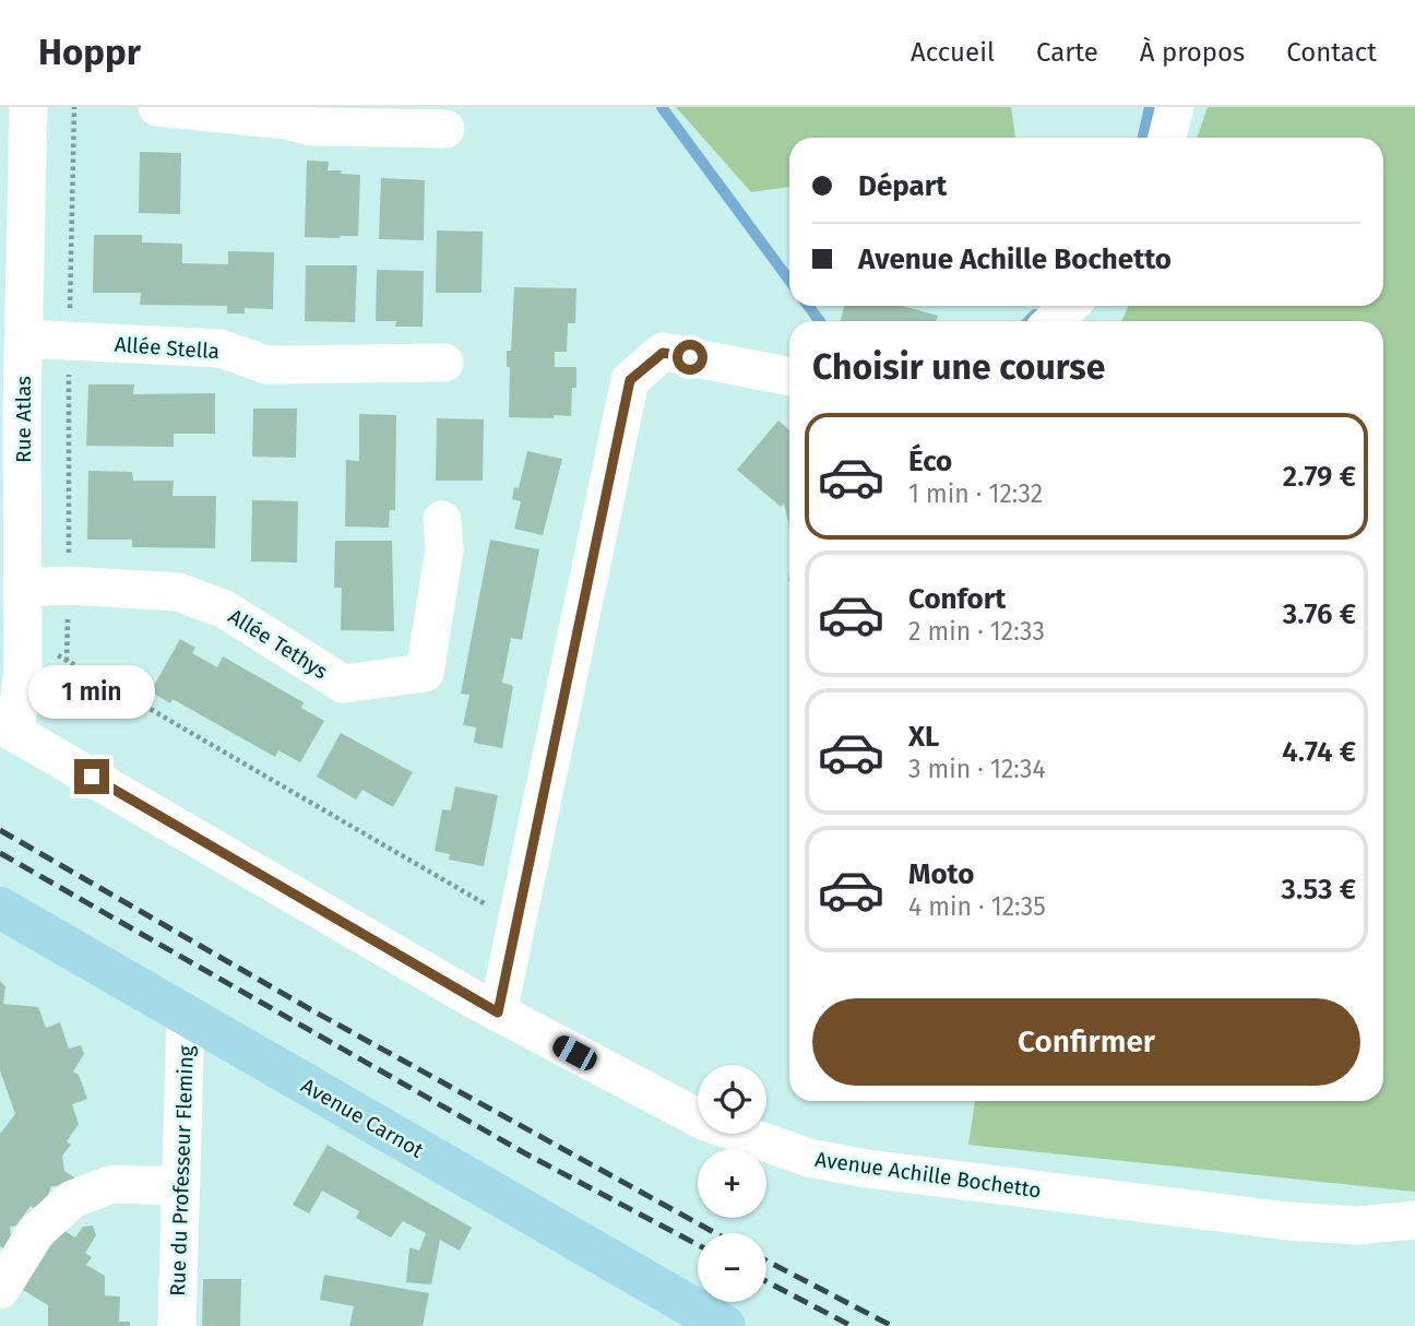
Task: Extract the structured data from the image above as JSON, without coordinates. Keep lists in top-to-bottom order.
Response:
{
  "streets": {
    "main road": ["Avenue Carnot"],
    "street": [
      "Allée Stella",
      "Rue Atlas",
      "Allée Tethys",
      "Rue du Professeur Fleming",
      "Avenue Achille Bochetto"
    ]
  },
  "crossings": [
    ["Allée Stella", "Rue Atlas"],
    ["Rue Atlas", "Allée Tethys"],
    ["Rue Atlas", "Avenue Achille Bochetto"],
    ["Avenue Carnot", "Rue du Professeur Fleming"]
  ],
  "page": {
    "header": "Hoppr",
    "nav": [
      "Accueil",
      "Carte",
      "À propos",
      "Contact"
    ],
    "banner": ["Départ", "Avenue Achille Bochetto"],
    "heading": "Choisir une course",
    "list": [
      {
        "name": "Éco",
        "note": "1 min · 12:32",
        "value": "2.79 €"
      },
      {
        "name": "Confort",
        "note": "2 min · 12:33",
        "value": "3.76 €"
      },
      {
        "name": "XL",
        "note": "3 min · 12:34",
        "value": "4.74 €"
      },
      {
        "name": "Moto",
        "note": "4 min · 12:35",
        "value": "3.53 €"
      }
    ],
    "bubble": "1 min",
    "buttons": "Confirmer",
    "map_buttons": ["+", "−"]
  }
}
